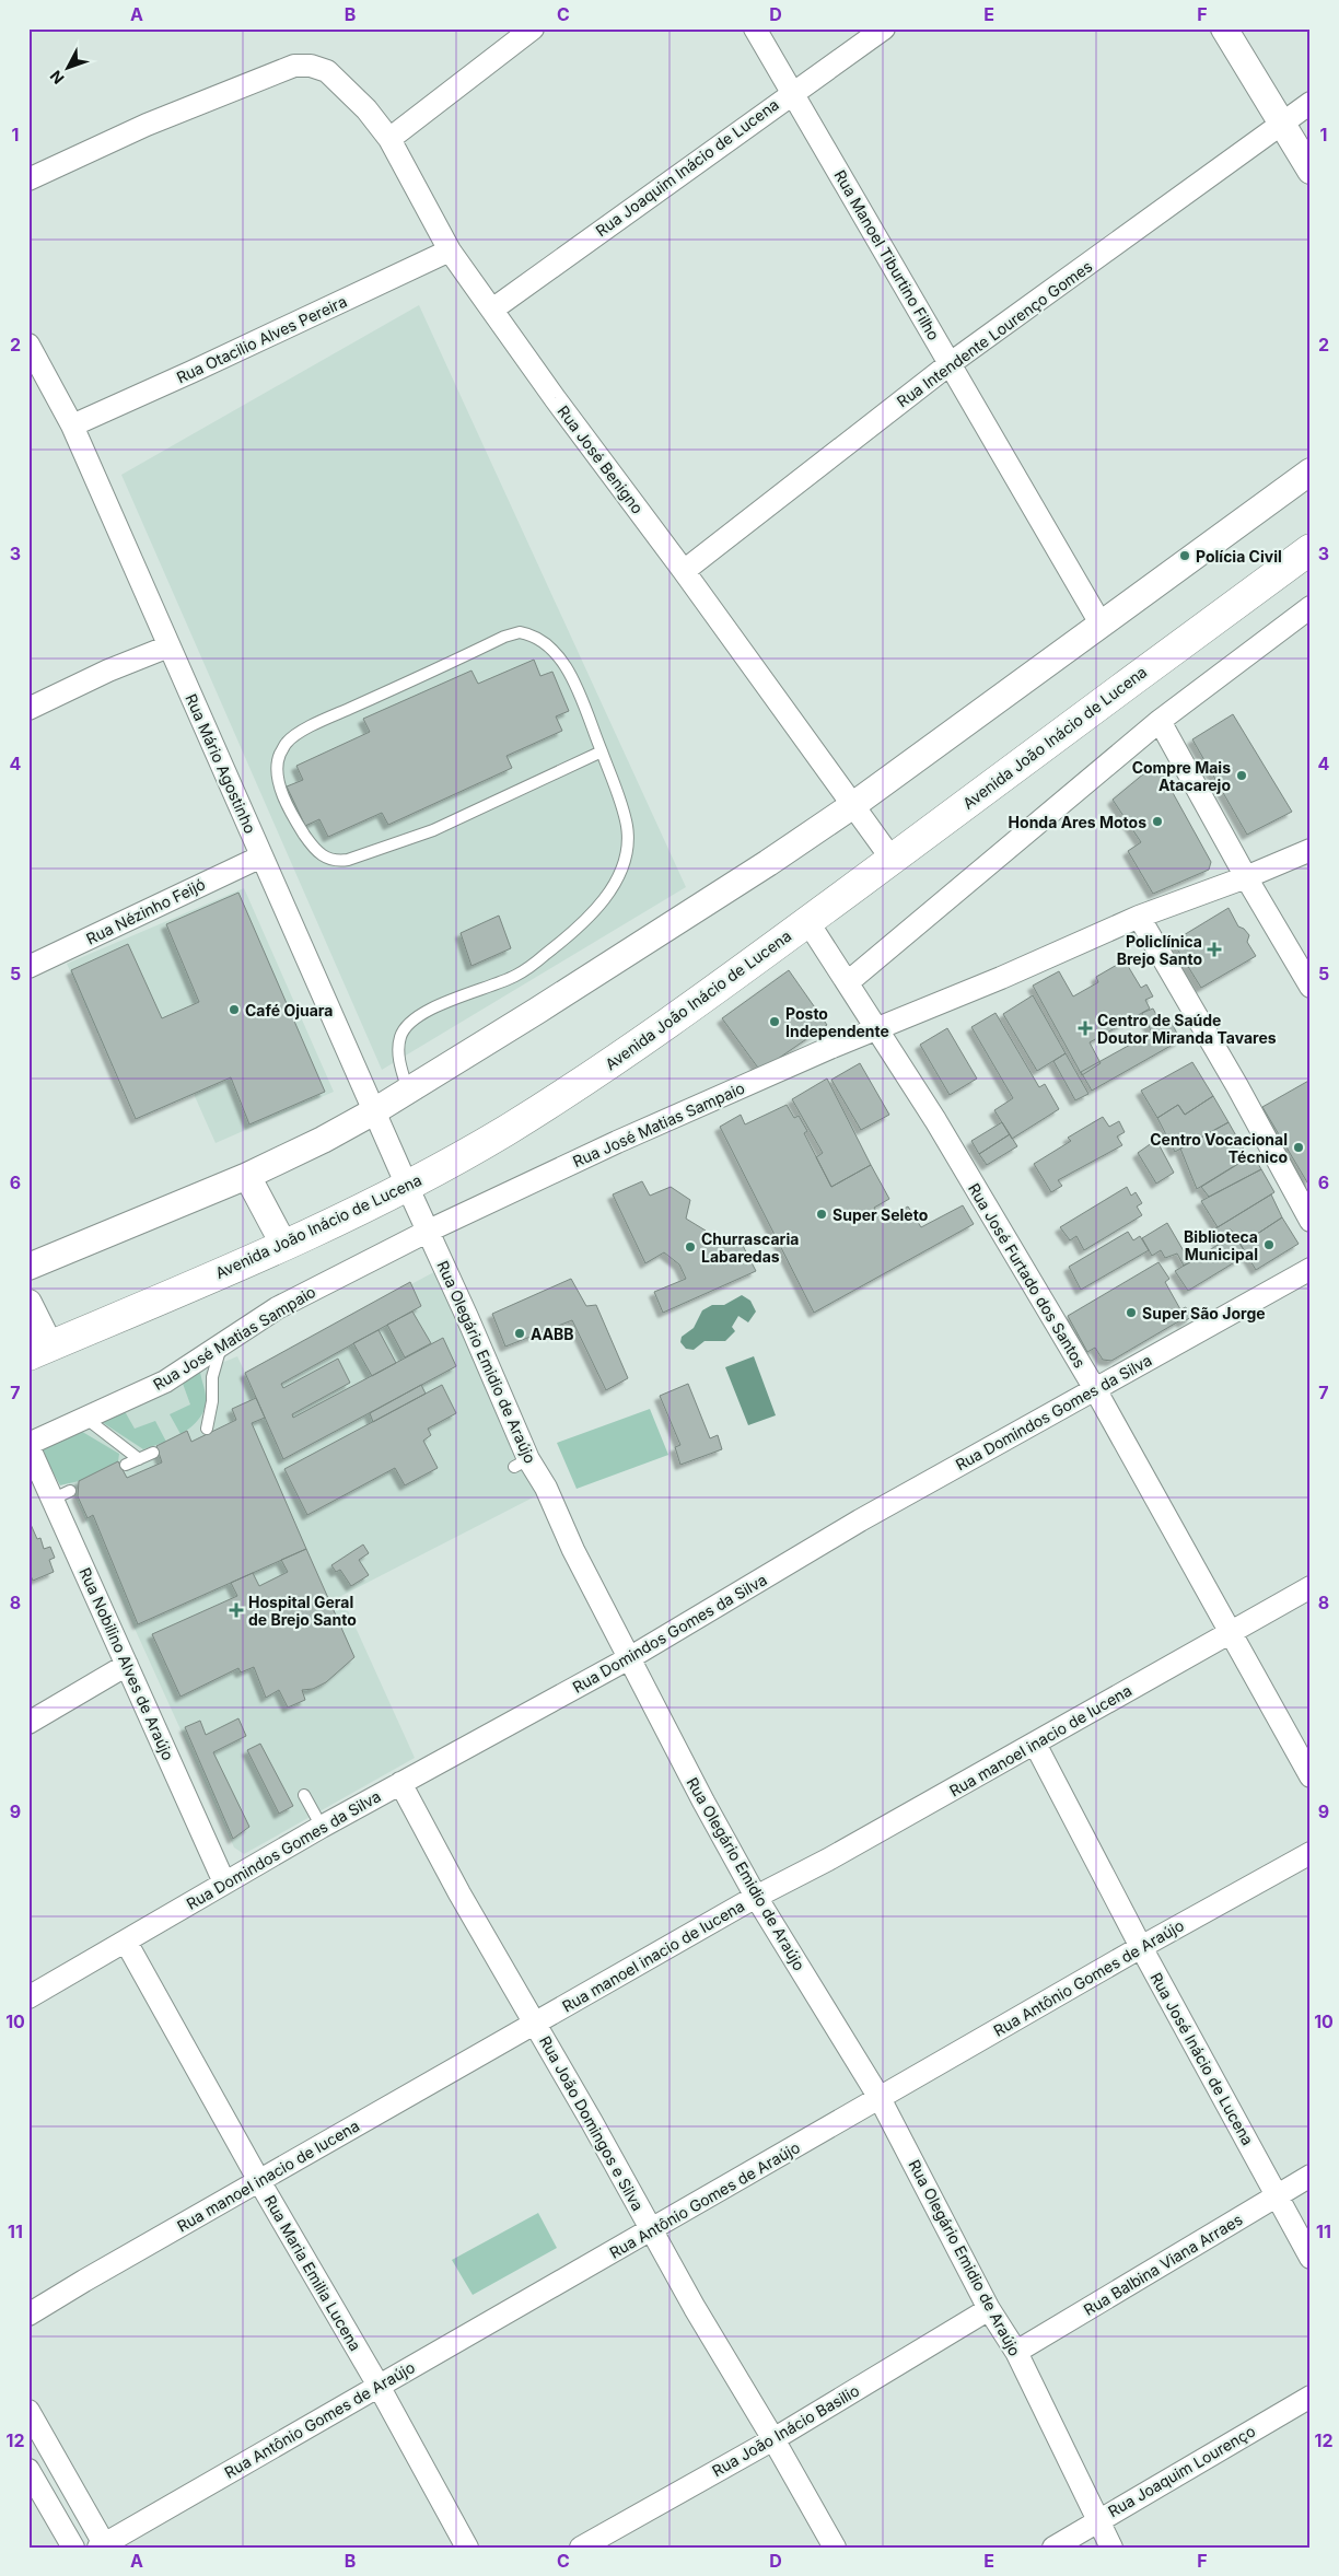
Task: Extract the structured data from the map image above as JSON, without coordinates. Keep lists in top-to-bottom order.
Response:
{
  "streets": {
    "highway": ["Avenida João Inácio de Lucena"],
    "street": [
      "Rua Joaquim Inácio de Lucena",
      "Rua Manoel Tiburtino Filho",
      "Rua Intendente Lourenço Gomes",
      "Rua Otacilio Alves Pereira",
      "Rua José Benigno",
      "Rua Mário Agostinho",
      "Rua Nézinho Feijó",
      "Rua José Matias Sampaio",
      "Rua José Furtado dos Santos",
      "Rua Olegário Emidio de Araújo",
      "Rua Domindos Gomes da Silva",
      "Rua Nobilino Alves de Araújo",
      "Rua manoel inacio de lucena",
      "Rua Antônio Gomes de Araújo",
      "Rua José Inácio de Lucena",
      "Rua João Domingos e Silva",
      "Rua Balbina Viana Arraes",
      "Rua Maria Emilia Lucena",
      "Rua João Inácio Basilio",
      "Rua Joaquim Lourenço"
    ]
  },
  "crossings": [
    ["Rua Joaquim Inácio de Lucena", "Rua Manoel Tiburtino Filho"],
    ["Rua Joaquim Inácio de Lucena", "Rua José Benigno"],
    ["Rua Manoel Tiburtino Filho", "Rua Intendente Lourenço Gomes"],
    ["Rua Intendente Lourenço Gomes", "Rua José Benigno"],
    ["Rua Otacilio Alves Pereira", "Rua José Benigno"],
    ["Rua Otacilio Alves Pereira", "Rua Mário Agostinho"],
    ["Rua José Benigno", "Avenida João Inácio de Lucena"],
    ["Avenida João Inácio de Lucena", "Rua Mário Agostinho"],
    ["Avenida João Inácio de Lucena", "Rua José Furtado dos Santos"],
    ["Avenida João Inácio de Lucena", "Rua Olegário Emidio de Araújo"],
    ["Rua Mário Agostinho", "Rua Nézinho Feijó"],
    ["Rua Mário Agostinho", "Rua Olegário Emidio de Araújo"],
    ["Rua José Matias Sampaio", "Rua José Furtado dos Santos"],
    ["Rua José Matias Sampaio", "Rua Olegário Emidio de Araújo"],
    ["Rua José Matias Sampaio", "Rua Nobilino Alves de Araújo"],
    ["Rua José Furtado dos Santos", "Rua Domindos Gomes da Silva"],
    ["Rua José Furtado dos Santos", "Rua manoel inacio de lucena"],
    ["Rua Olegário Emidio de Araújo", "Rua Domindos Gomes da Silva"],
    ["Rua Olegário Emidio de Araújo", "Rua manoel inacio de lucena"],
    ["Rua Olegário Emidio de Araújo", "Rua Antônio Gomes de Araújo"],
    ["Rua Olegário Emidio de Araújo", "Rua Balbina Viana Arraes"],
    ["Rua Olegário Emidio de Araújo", "Rua João Inácio Basilio"],
    ["Rua Olegário Emidio de Araújo", "Rua Joaquim Lourenço"],
    ["Rua Domindos Gomes da Silva", "Rua Nobilino Alves de Araújo"],
    ["Rua Domindos Gomes da Silva", "Rua João Domingos e Silva"],
    ["Rua Domindos Gomes da Silva", "Rua Maria Emilia Lucena"],
    ["Rua manoel inacio de lucena", "Rua José Inácio de Lucena"],
    ["Rua manoel inacio de lucena", "Rua João Domingos e Silva"],
    ["Rua manoel inacio de lucena", "Rua Maria Emilia Lucena"],
    ["Rua Antônio Gomes de Araújo", "Rua José Inácio de Lucena"],
    ["Rua Antônio Gomes de Araújo", "Rua João Domingos e Silva"],
    ["Rua Antônio Gomes de Araújo", "Rua Maria Emilia Lucena"],
    ["Rua José Inácio de Lucena", "Rua Balbina Viana Arraes"],
    ["Rua João Domingos e Silva", "Rua João Inácio Basilio"]
  ],
  "places": {
    "other": [
      "Polícia Civil",
      "Compre Mais Atacarejo",
      "Honda Ares Motos",
      "Café Ojuara",
      "Posto Independente",
      "Centro Vocacional Técnico",
      "Super Seleto",
      "Biblioteca Municipal",
      "Churrascaria Labaredas",
      "Super São Jorge",
      "AABB"
    ],
    "health": ["Policlínica Brejo Santo", "Centro de Saúde Doutor Miranda Tavares", "Hospital Geral de Brejo Santo"]
  },
  "north": "bottom left",
  "grid": {
    "columns": [
      "A",
      "B",
      "C",
      "D",
      "E",
      "F"
    ],
    "rows": [
      "1",
      "2",
      "3",
      "4",
      "5",
      "6",
      "7",
      "8",
      "9",
      "10",
      "11",
      "12"
    ]
  }
}
